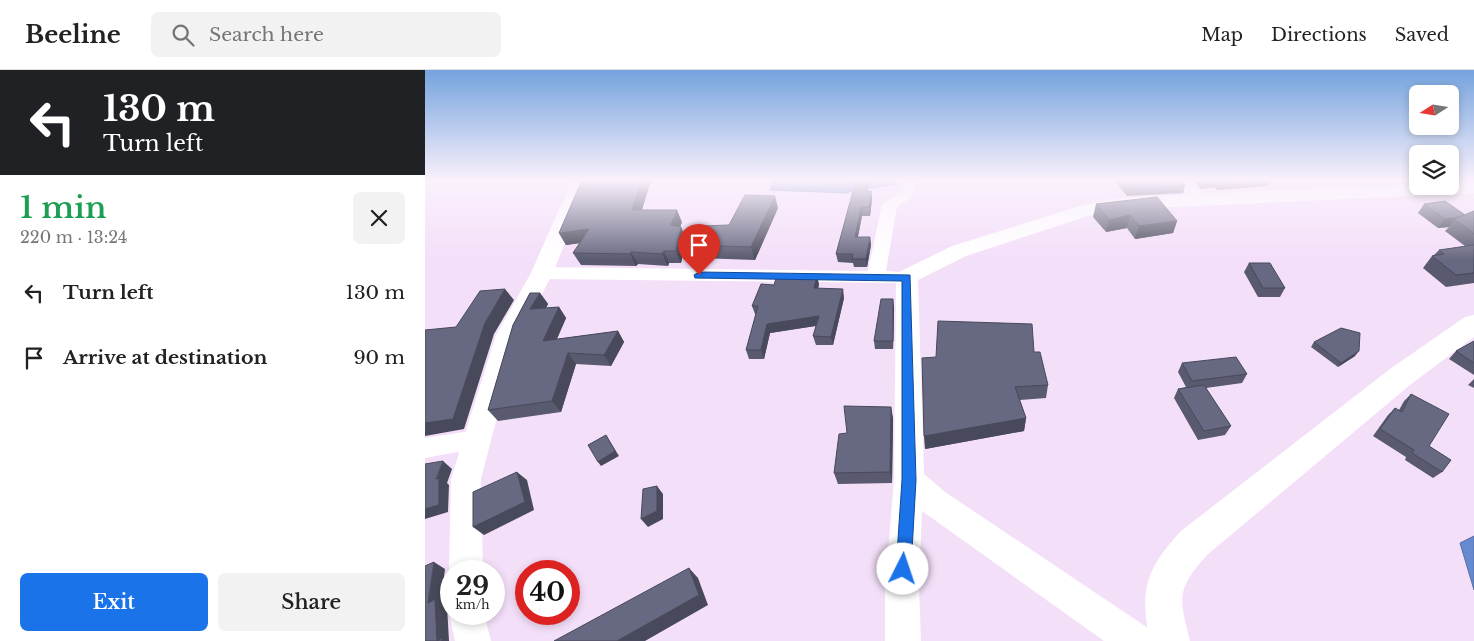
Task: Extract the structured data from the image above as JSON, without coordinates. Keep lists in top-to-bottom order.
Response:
{
  "north": "left",
  "page": {
    "header": "Beeline",
    "search": "Search here",
    "nav": ["Map", "Directions", "Saved"],
    "turn": ["130 m", "Turn left"],
    "heading": ["1 min", "220 m · 13:24"],
    "list": [
      {
        "name": "Turn left",
        "value": "130 m"
      },
      {
        "name": "Arrive at destination",
        "value": "90 m"
      }
    ],
    "speed": "29 km/h",
    "limit": "40",
    "buttons": ["Exit", "Share"]
  }
}
